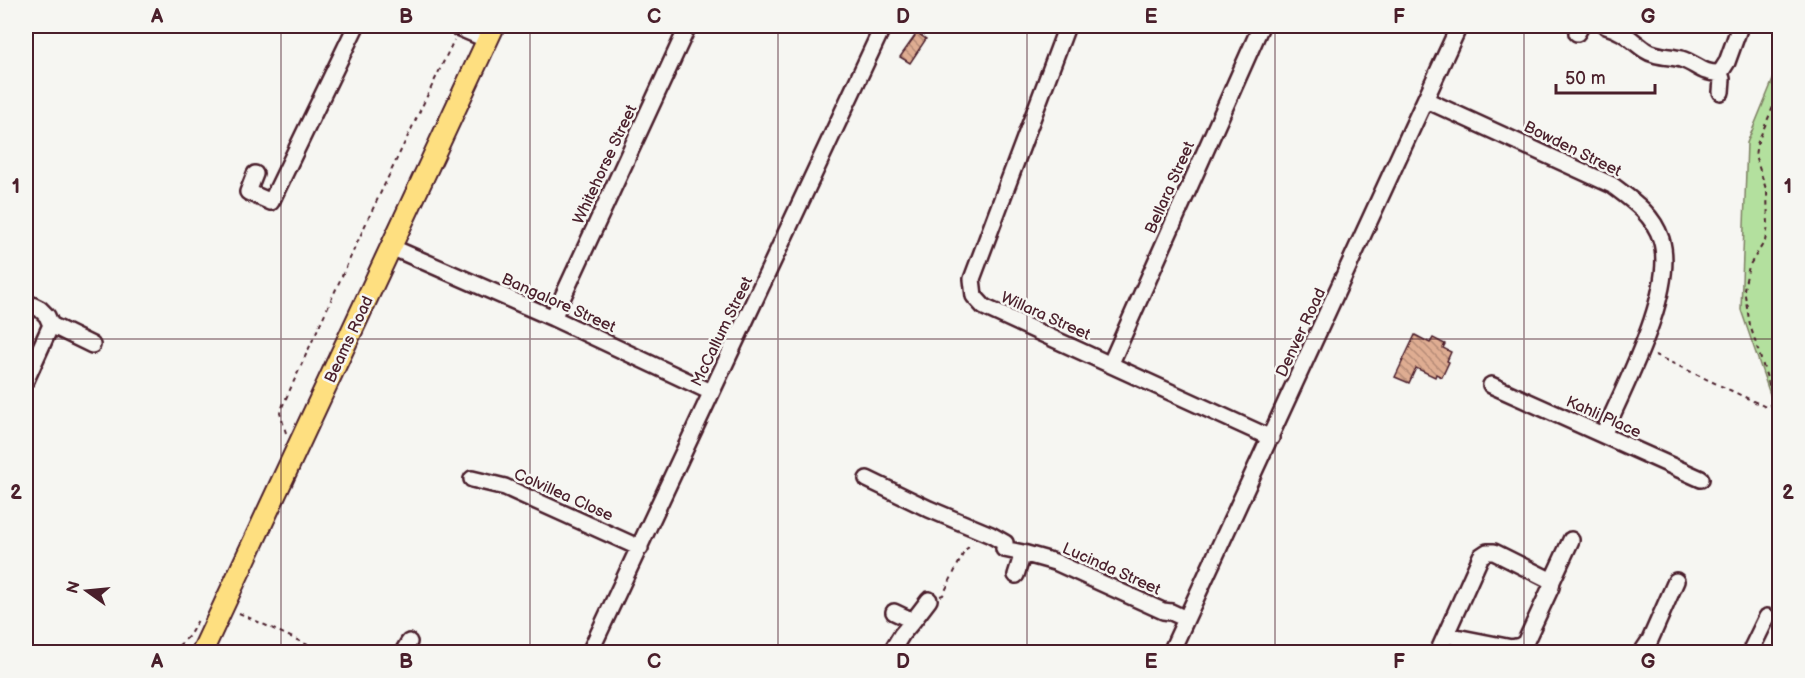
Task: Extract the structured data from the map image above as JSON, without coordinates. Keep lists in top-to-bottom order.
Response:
{
  "streets": {
    "main road": ["Beams Road"],
    "street": [
      "Bowden Street",
      "Whitehorse Street",
      "Bellara Street",
      "Bangalore Street",
      "Willara Street",
      "McCallum Street",
      "Denver Road",
      "Kahli Place",
      "Colvillea Close",
      "Lucinda Street"
    ]
  },
  "crossings": [
    ["Bowden Street", "Denver Road"],
    ["Bowden Street", "Kahli Place"],
    ["Whitehorse Street", "Bangalore Street"],
    ["Bellara Street", "Willara Street"],
    ["Bangalore Street", "McCallum Street"],
    ["Bangalore Street", "Beams Road"],
    ["Willara Street", "Denver Road"],
    ["McCallum Street", "Colvillea Close"],
    ["Denver Road", "Lucinda Street"]
  ],
  "scale_bar": "50 m",
  "north": "left",
  "grid": {
    "columns": [
      "A",
      "B",
      "C",
      "D",
      "E",
      "F",
      "G"
    ],
    "rows": ["1", "2"]
  }
}
